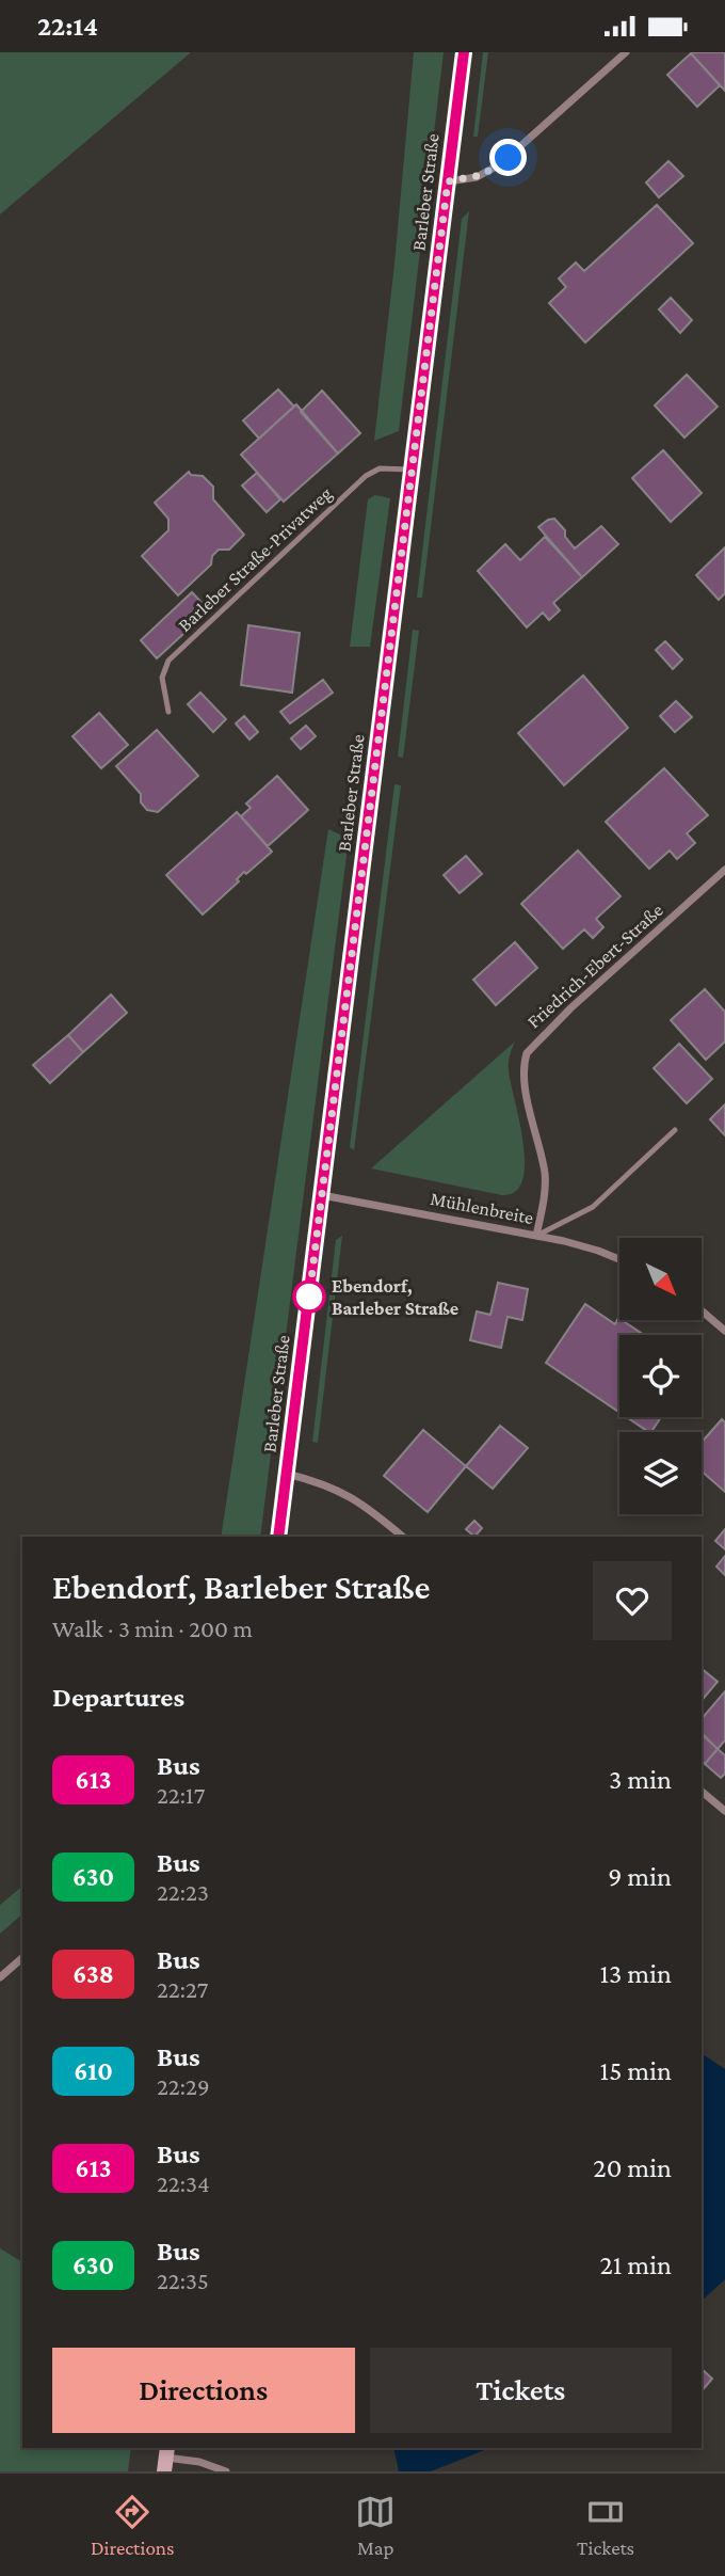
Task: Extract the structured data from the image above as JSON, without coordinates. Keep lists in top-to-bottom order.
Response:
{
  "streets": {
    "main road": ["Barleber Straße"],
    "street": ["Friedrich-Ebert-Straße", "Mühlenbreite"],
    "lane": ["Barleber Straße-Privatweg"]
  },
  "crossings": [
    ["Barleber Straße", "Barleber Straße-Privatweg"],
    ["Barleber Straße", "Mühlenbreite"],
    ["Friedrich-Ebert-Straße", "Mühlenbreite"]
  ],
  "places": ["Ebendorf, Barleber Straße"],
  "lines": ["bus line 613"],
  "north": "bottom right",
  "page": {
    "status": "22:14",
    "heading": [
      ["Ebendorf, Barleber Straße", "Walk · 3 min · 200 m"],
      "Departures"
    ],
    "list": [
      {
        "mark": "613",
        "name": "Bus",
        "note": "22:17",
        "value": "3 min"
      },
      {
        "mark": "630",
        "name": "Bus",
        "note": "22:23",
        "value": "9 min"
      },
      {
        "mark": "638",
        "name": "Bus",
        "note": "22:27",
        "value": "13 min"
      },
      {
        "mark": "610",
        "name": "Bus",
        "note": "22:29",
        "value": "15 min"
      },
      {
        "mark": "613",
        "name": "Bus",
        "note": "22:34",
        "value": "20 min"
      },
      {
        "mark": "630",
        "name": "Bus",
        "note": "22:35",
        "value": "21 min"
      }
    ],
    "buttons": ["Directions", "Tickets"],
    "tabs": ["Directions", "Map", "Tickets"]
  }
}
